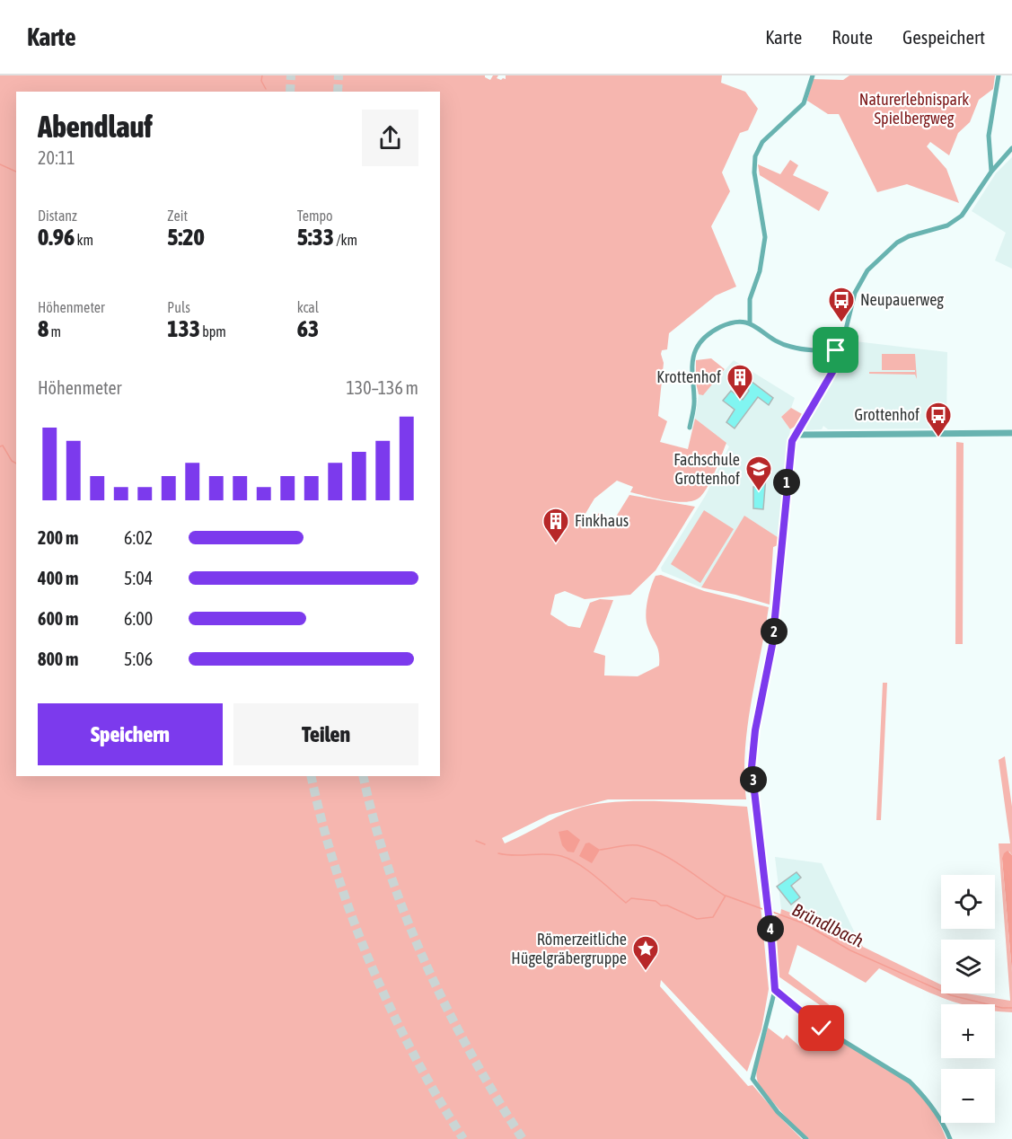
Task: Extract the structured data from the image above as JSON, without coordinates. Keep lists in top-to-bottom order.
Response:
{
  "water": ["Bründlbach"],
  "parks": ["Naturerlebnispark Spielbergweg"],
  "places": {
    "bus stop": ["Neupauerweg", "Grottenhof"],
    "building": ["Krottenhof", "Finkhaus"],
    "school or university": ["Fachschule Grottenhof"],
    "place": ["Römerzeitliche Hügelgräbergruppe"]
  },
  "page": {
    "header": "Karte",
    "nav": ["Karte", "Route", "Gespeichert"],
    "heading": ["Abendlauf", "20:11"],
    "stats": [
      ["Distanz", "0.96 km"],
      ["Zeit", "5:20"],
      ["Tempo", "5:33 /km"],
      ["Höhenmeter", "8 m"],
      ["Puls", "133 bpm"],
      ["kcal", "63"]
    ],
    "chart": ["Höhenmeter", "130–136 m"],
    "pins": [
      "1",
      "2",
      "3",
      "4"
    ],
    "list": [
      {
        "name": "200 m",
        "note": "6:02"
      },
      {
        "name": "400 m",
        "note": "5:04"
      },
      {
        "name": "600 m",
        "note": "6:00"
      },
      {
        "name": "800 m",
        "note": "5:06"
      }
    ],
    "buttons": ["Speichern", "Teilen"],
    "map_buttons": ["+", "−"]
  }
}
